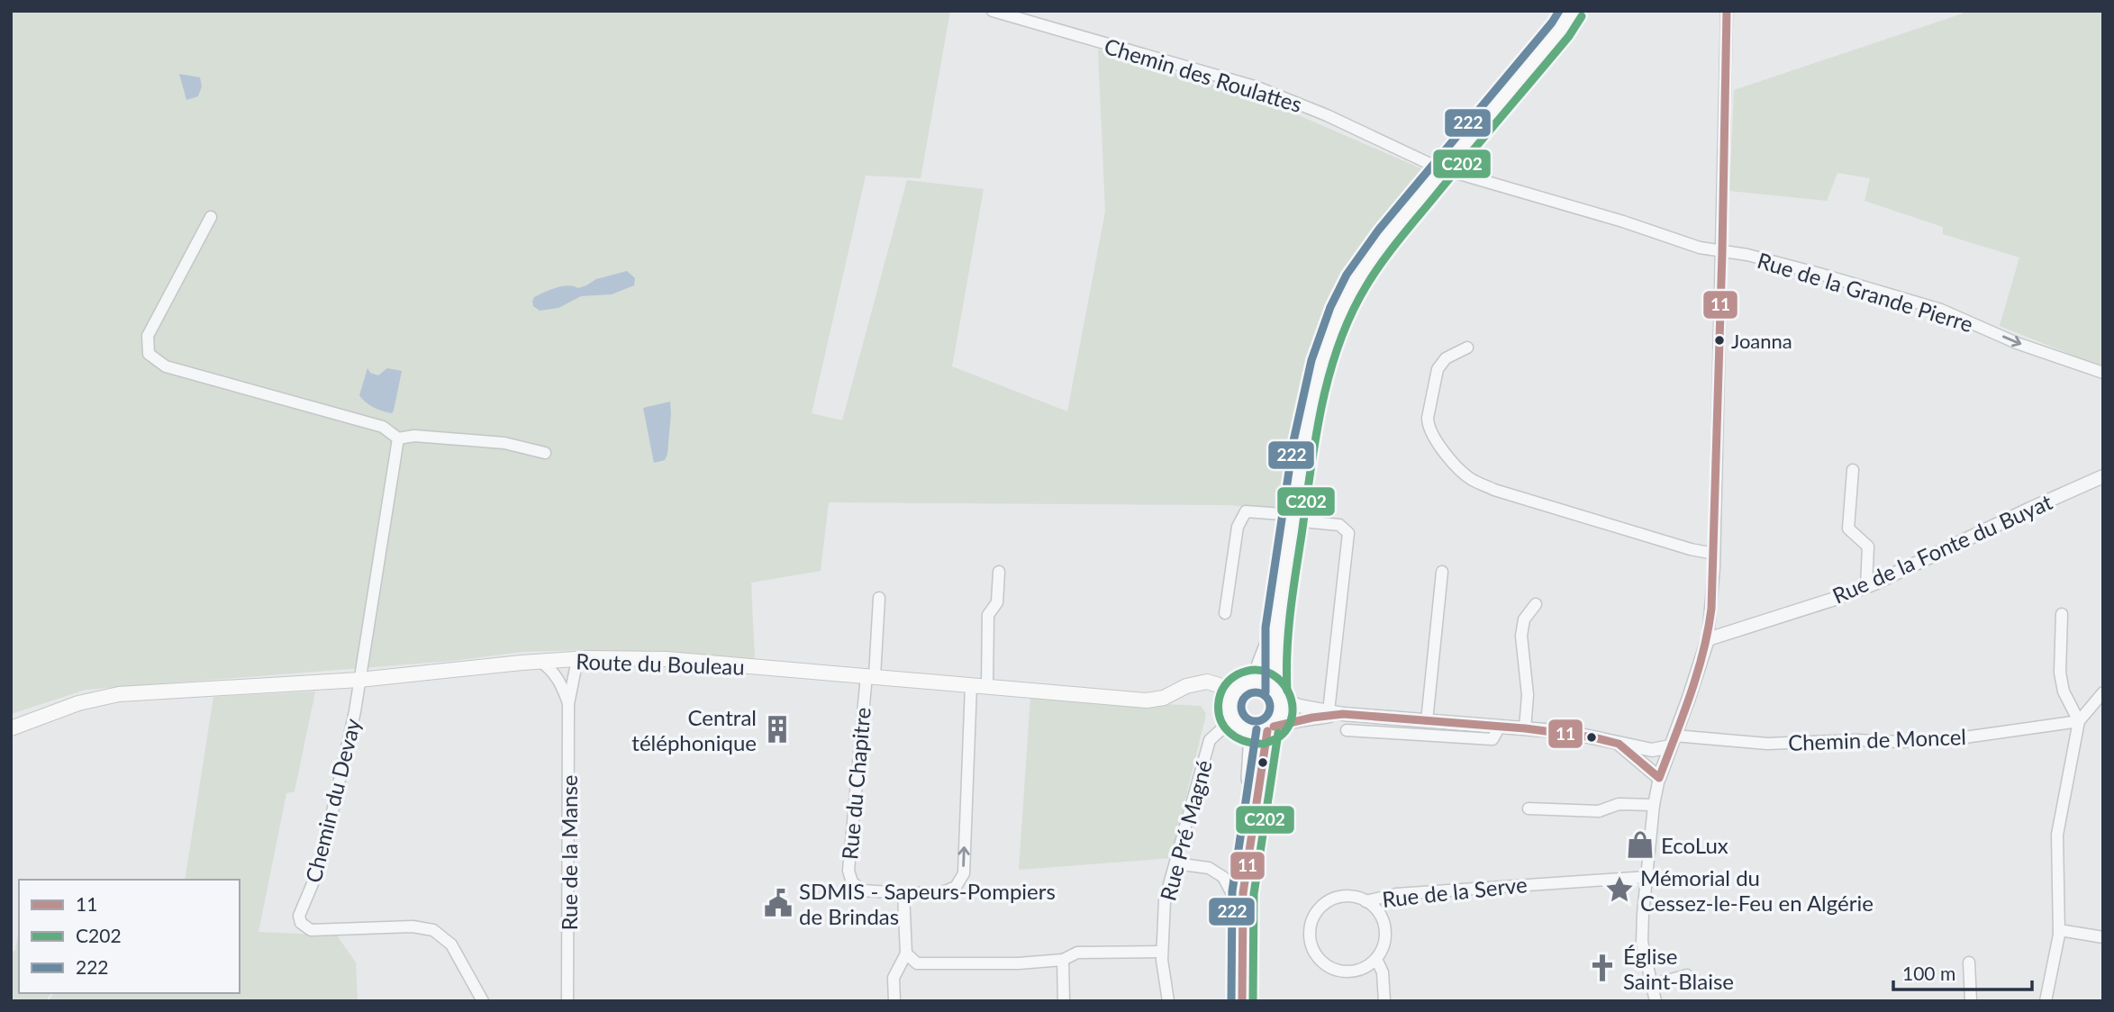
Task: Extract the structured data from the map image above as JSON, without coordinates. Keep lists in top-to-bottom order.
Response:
{
  "streets": {
    "main road": ["Route du Bouleau"],
    "street": [
      "Chemin des Roulattes",
      "Rue de la Grande Pierre",
      "Rue de la Fonte du Buyat",
      "Chemin de Moncel",
      "Rue du Chapitre",
      "Chemin du Devay",
      "Rue Pré Magné",
      "Rue de la Manse",
      "Rue de la Serve"
    ]
  },
  "crossings": [
    ["Chemin des Roulattes", "Rue de la Grande Pierre"],
    ["Route du Bouleau", "Rue du Chapitre"],
    ["Route du Bouleau", "Chemin du Devay"],
    ["Route du Bouleau", "Rue Pré Magné"]
  ],
  "one_way": ["Rue de la Grande Pierre", "Rue du Chapitre"],
  "places": {
    "other": ["Joanna"],
    "building": ["Central téléphonique"],
    "shop": ["EcoLux"],
    "place": ["Mémorial du Cessez-le-Feu en Algérie"],
    "public building": ["SDMIS - Sapeurs-Pompiers de Brindas"],
    "church": ["Église Saint-Blaise"]
  },
  "lines": ["transit line 11", "transit line 222", "transit line C202"],
  "legend": ["11", "C202", "222"],
  "scale_bar": "100 m"
}
